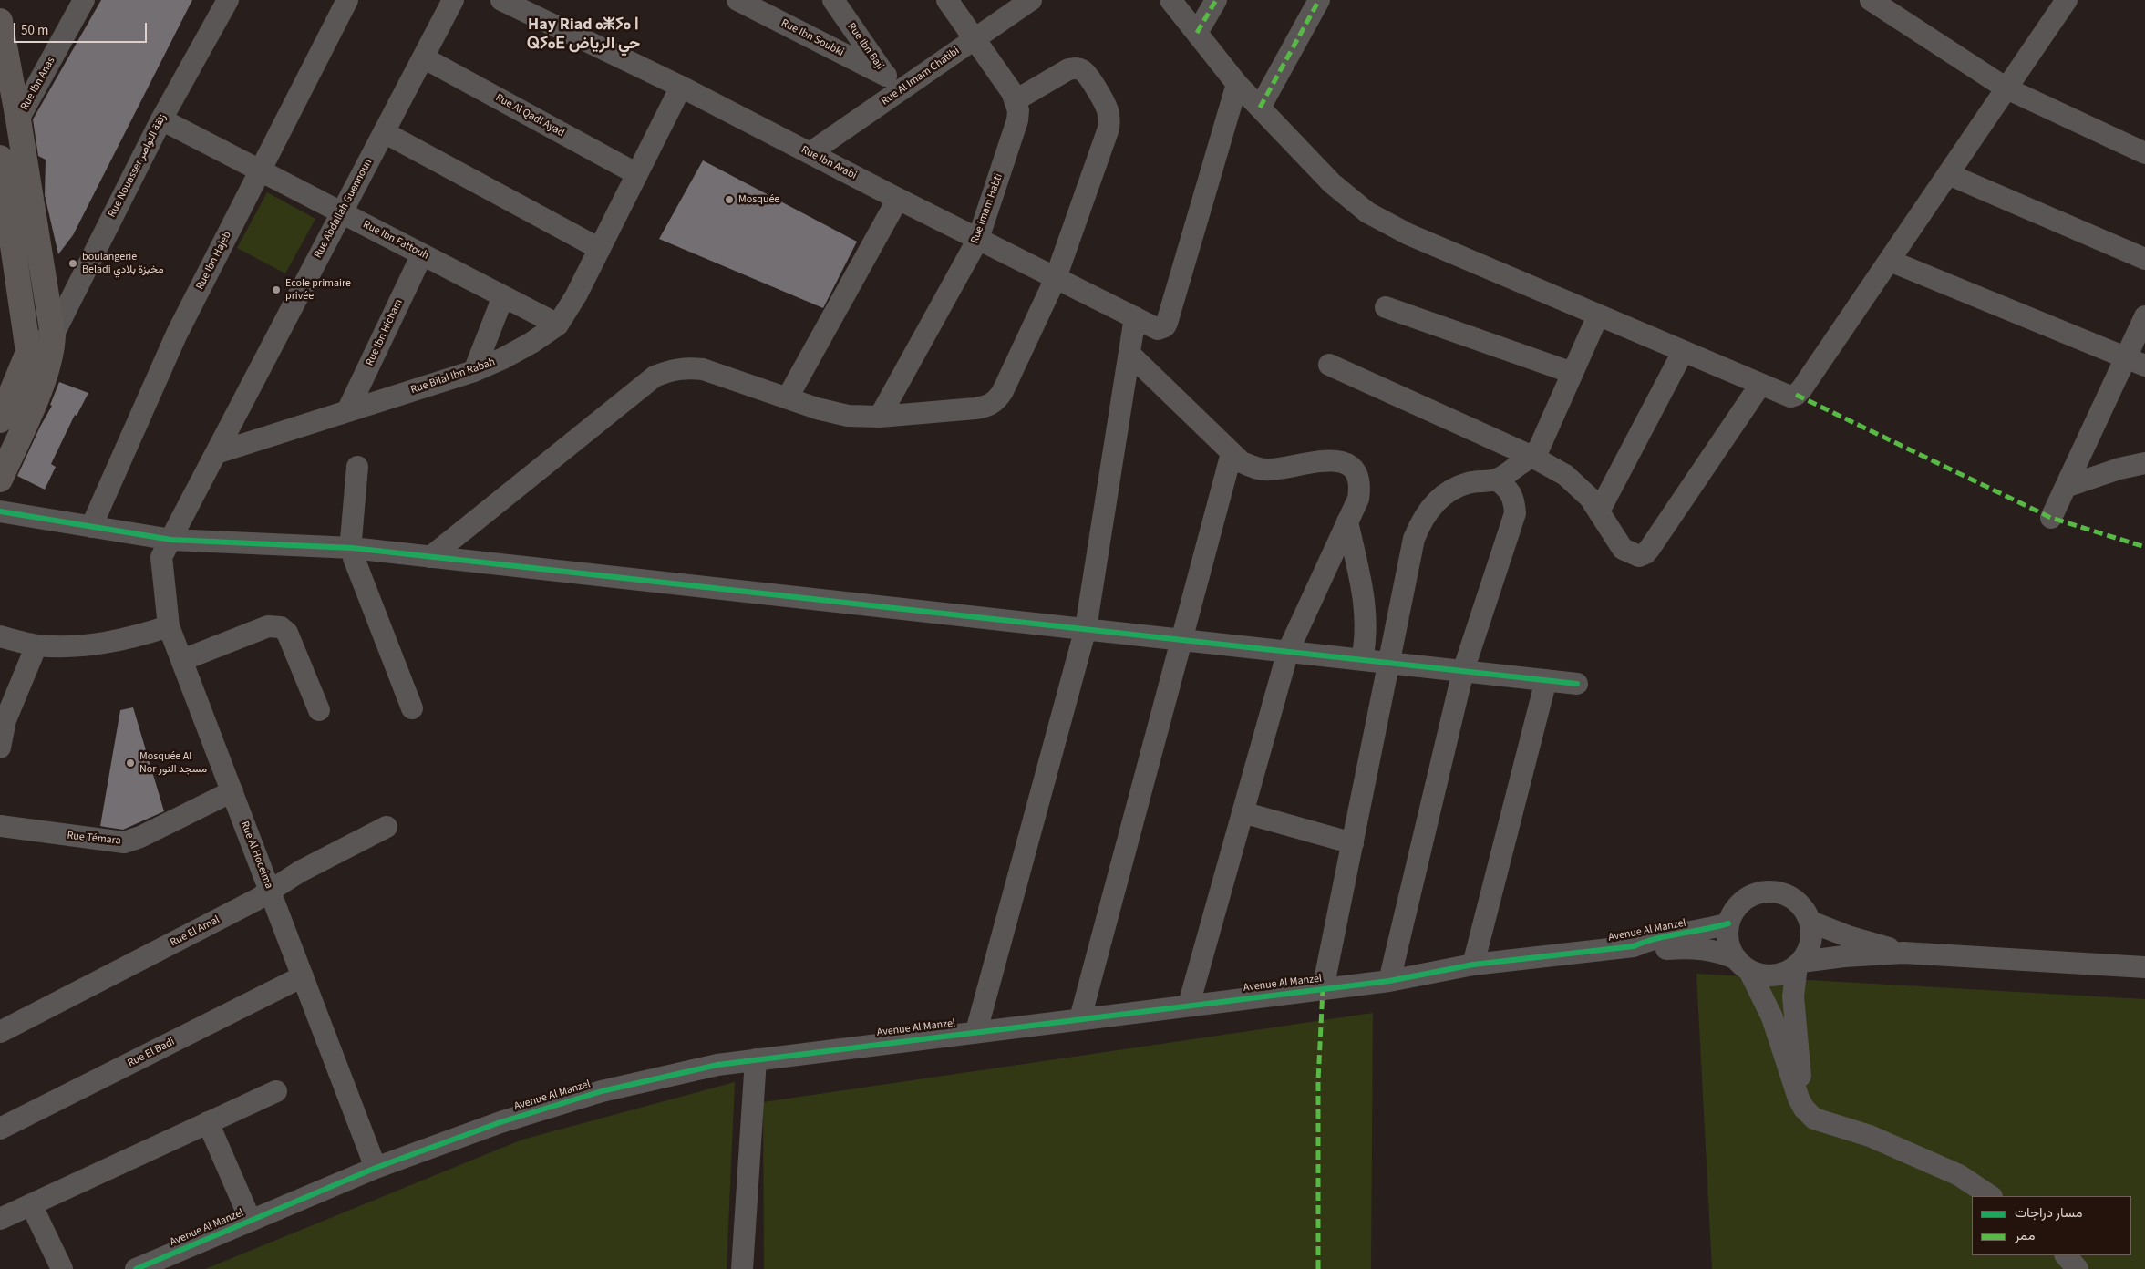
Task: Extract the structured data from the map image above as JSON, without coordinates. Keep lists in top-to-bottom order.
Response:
{
  "streets": {
    "main road": ["Rue Nouasser زنقة النواصر"],
    "street": [
      "Rue Ibn Soubki",
      "Rue Ibn Baji",
      "Rue Al Imam Chatibi",
      "Rue Ibn Anas",
      "Rue Al Qadi Ayad",
      "Rue Ibn Arabi",
      "Rue Abdallah Guennoun",
      "Rue Imam Habti",
      "Rue Ibn Fattouh",
      "Rue Ibn Hajeb",
      "Rue Ibn Hicham",
      "Rue Bilal Ibn Rabah",
      "Rue Témara",
      "Rue Al Hoceima",
      "Avenue Al Manzel",
      "Rue El Amal",
      "Rue El Badi"
    ]
  },
  "crossings": [
    ["Rue Ibn Soubki", "Rue Ibn Baji"],
    ["Rue Ibn Soubki", "Rue Al Imam Chatibi"],
    ["Rue Ibn Baji", "Rue Al Imam Chatibi"],
    ["Rue Al Imam Chatibi", "Rue Ibn Arabi"],
    ["Rue Ibn Anas", "Rue Nouasser زنقة النواصر"],
    ["Rue Al Qadi Ayad", "Rue Abdallah Guennoun"],
    ["Rue Al Qadi Ayad", "Rue Bilal Ibn Rabah"],
    ["Rue Ibn Arabi", "Rue Imam Habti"],
    ["Rue Ibn Arabi", "Rue Bilal Ibn Rabah"],
    ["Rue Nouasser زنقة النواصر", "Rue Ibn Fattouh"],
    ["Rue Abdallah Guennoun", "Rue Ibn Fattouh"],
    ["Rue Abdallah Guennoun", "Rue Bilal Ibn Rabah"],
    ["Rue Abdallah Guennoun", "Rue Al Hoceima"],
    ["Rue Ibn Fattouh", "Rue Ibn Hajeb"],
    ["Rue Ibn Fattouh", "Rue Ibn Hicham"],
    ["Rue Ibn Fattouh", "Rue Bilal Ibn Rabah"],
    ["Rue Ibn Hicham", "Rue Bilal Ibn Rabah"],
    ["Rue Témara", "Rue Al Hoceima"],
    ["Rue Al Hoceima", "Avenue Al Manzel"],
    ["Rue Al Hoceima", "Rue El Amal"],
    ["Rue Al Hoceima", "Rue El Badi"]
  ],
  "districts": ["Hay Riad ⴰⵥⵢⴰ ⵏ ⵕⵢⴰⴹ حي الرياض"],
  "places": [
    "Mosquée",
    "boulangerie Beladi مخبزة بلادي",
    "Ecole primaire privée",
    "Mosquée Al Nor مسجد النور"
  ],
  "legend": ["مسار دراجات", "ممر"],
  "scale_bar": "50 m"
}
